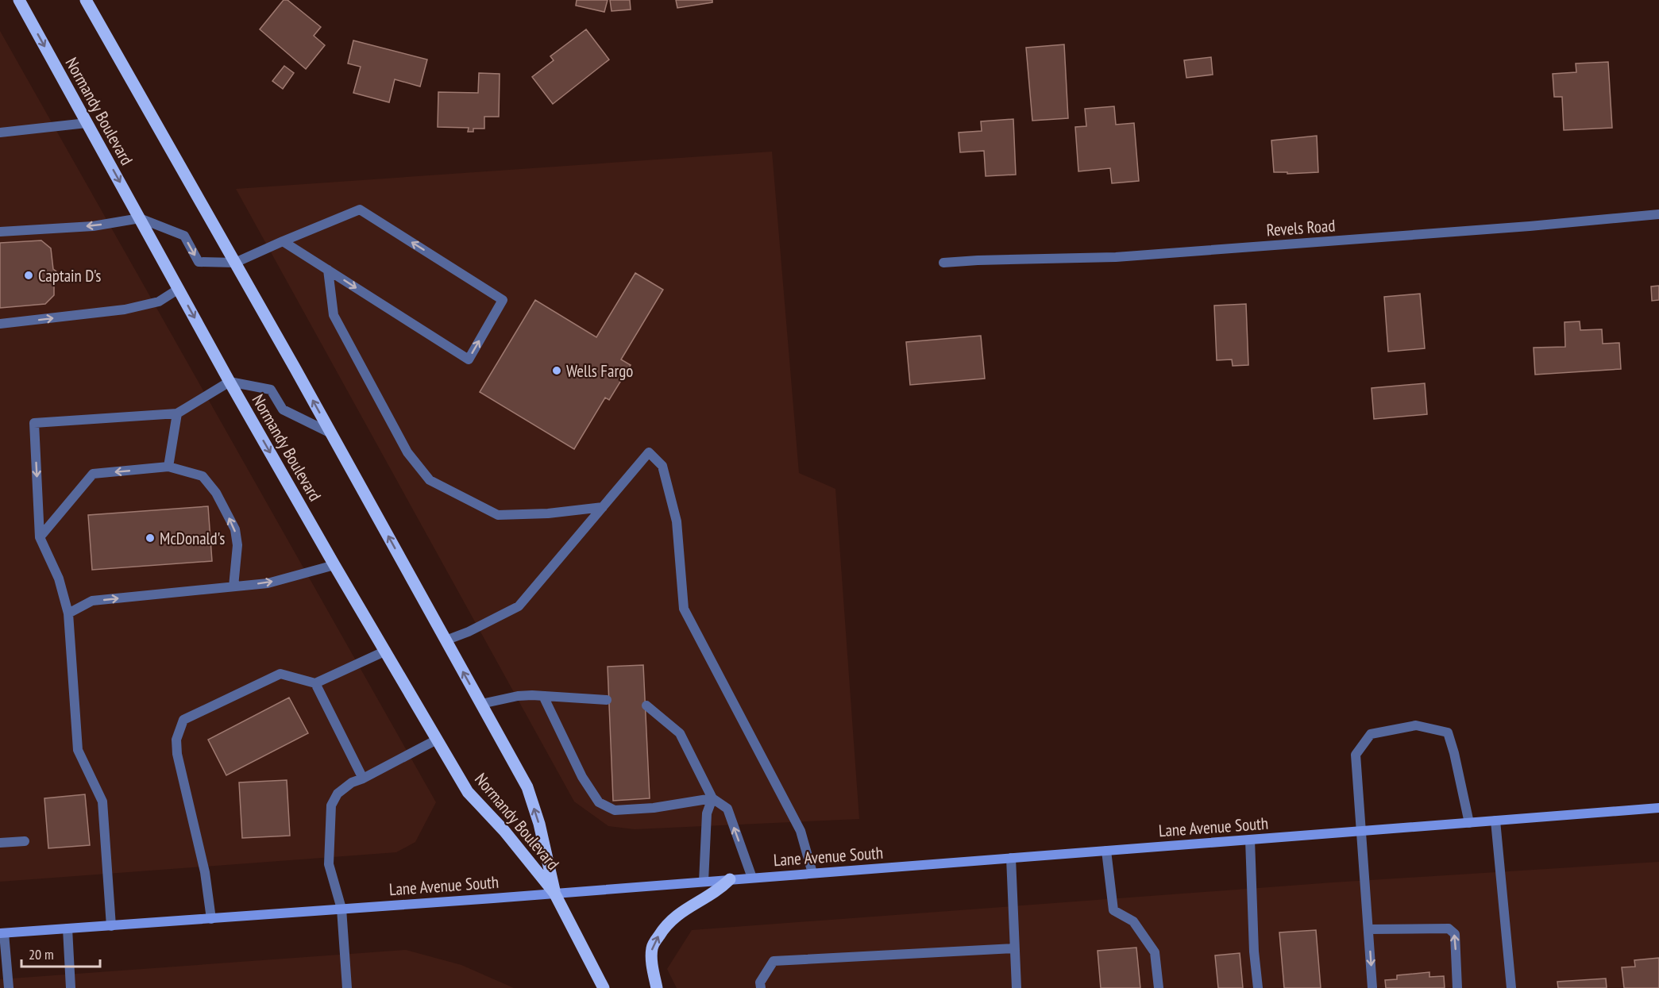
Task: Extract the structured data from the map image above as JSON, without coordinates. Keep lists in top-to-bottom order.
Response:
{
  "streets": {
    "main road": ["Normandy Boulevard", "Lane Avenue South"],
    "street": ["Revels Road"]
  },
  "crossings": [
    ["Normandy Boulevard", "Lane Avenue South"]
  ],
  "places": ["Captain D's", "Wells Fargo", "McDonald's"],
  "scale_bar": "20 m"
}
